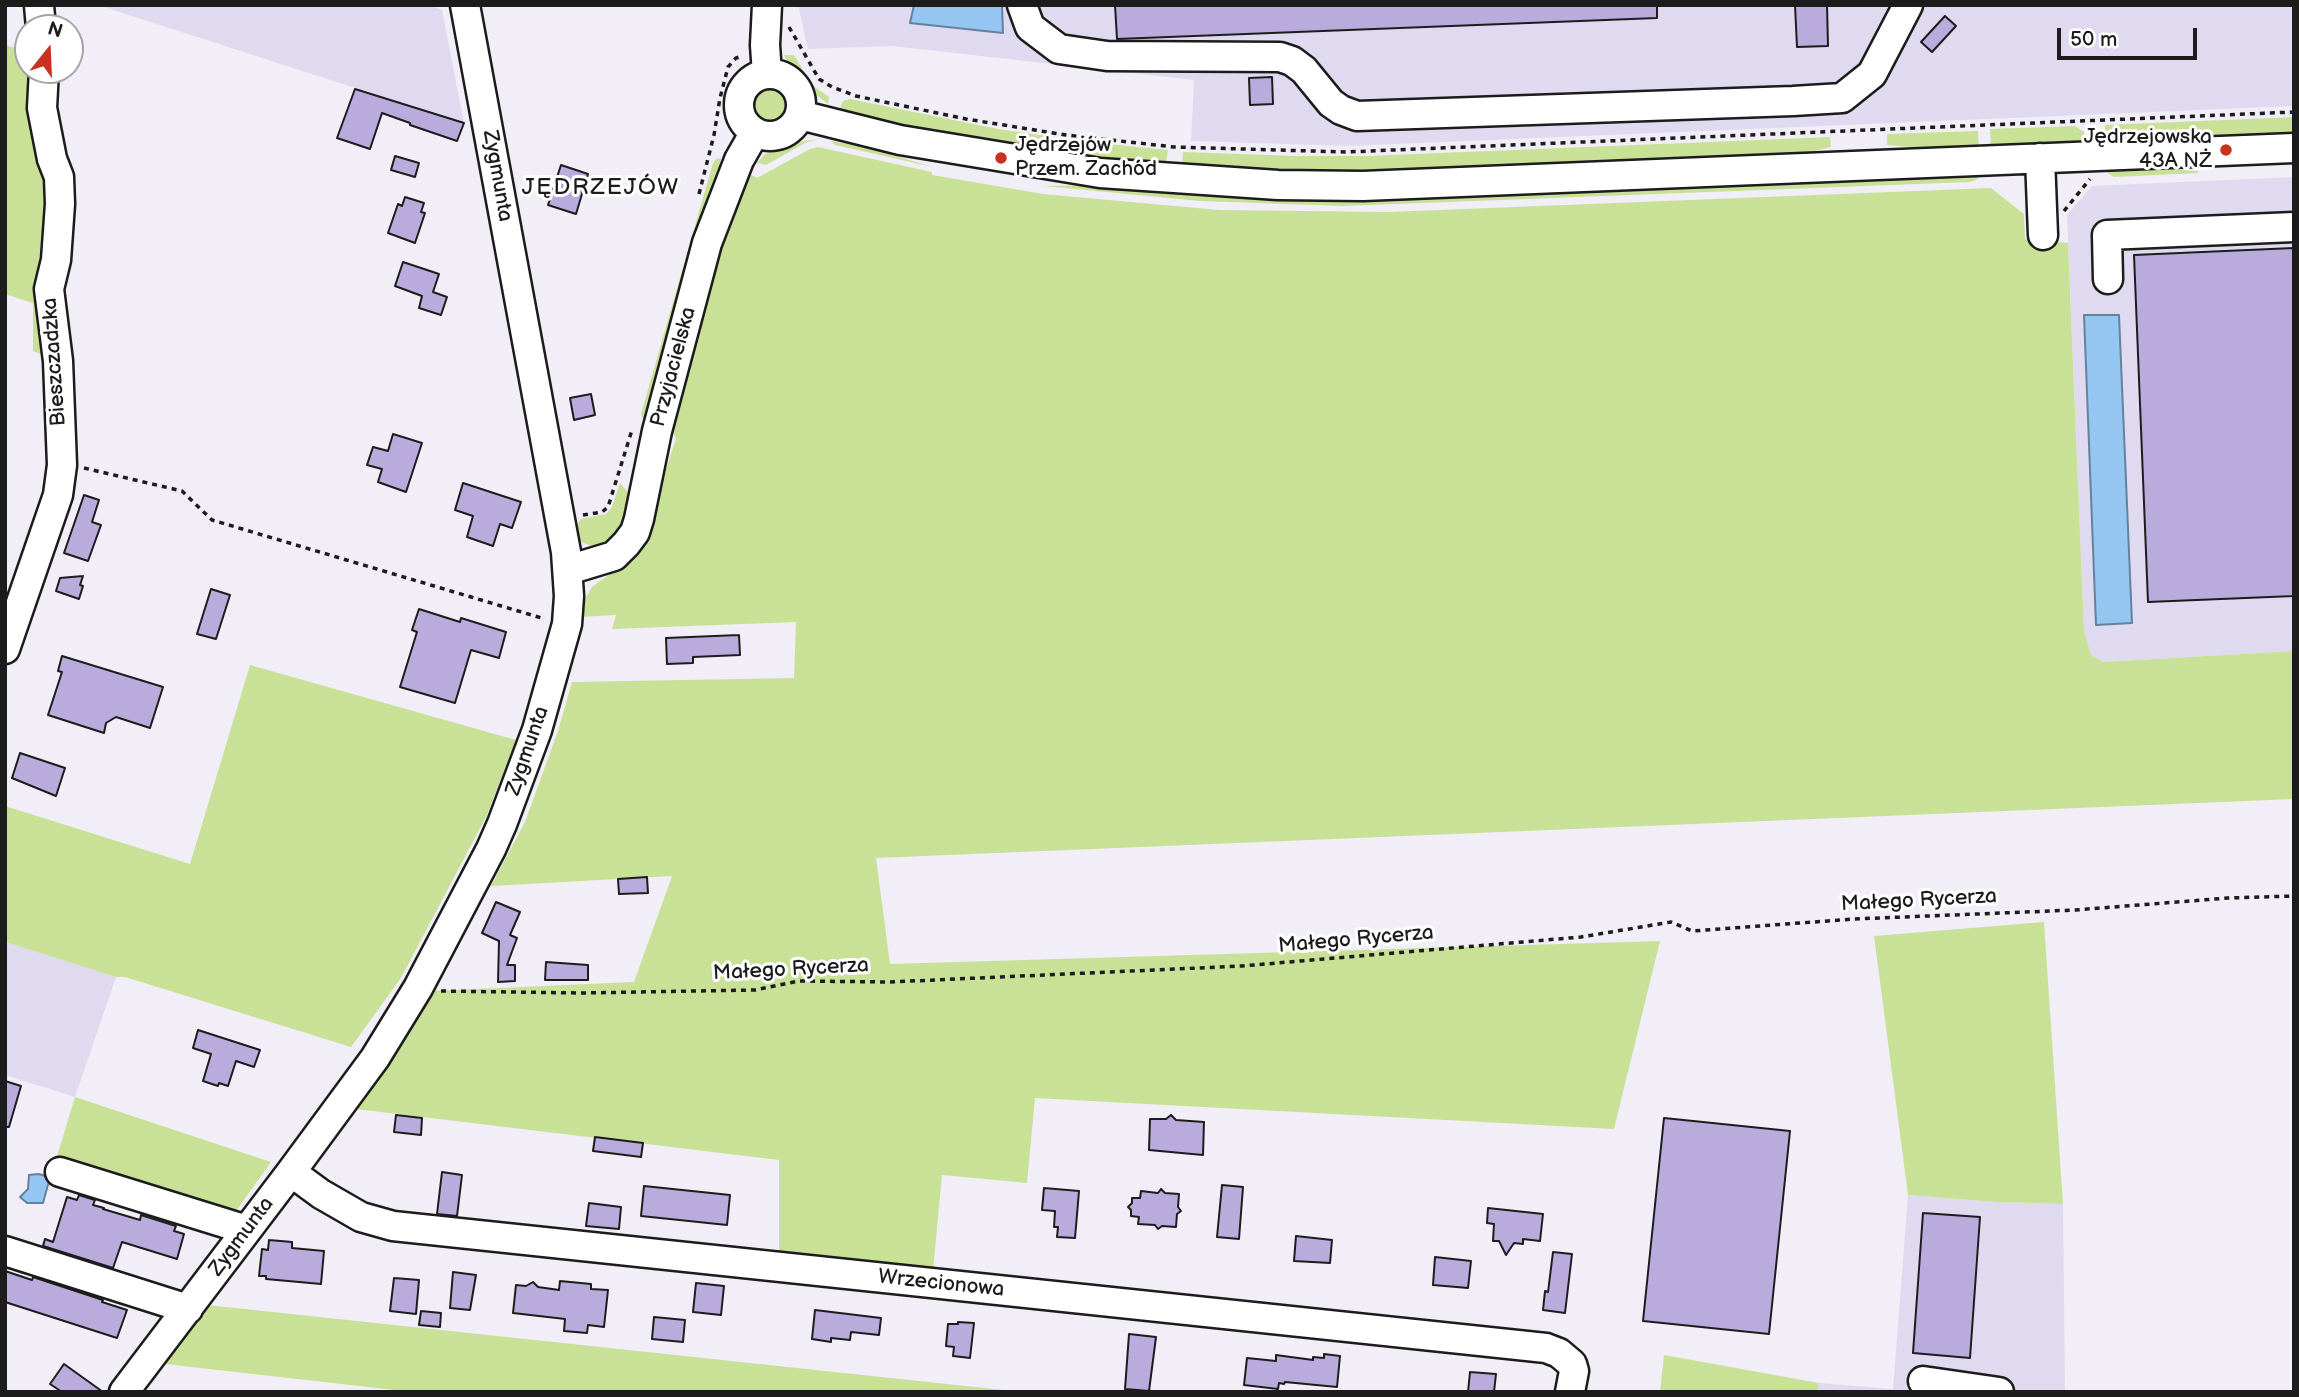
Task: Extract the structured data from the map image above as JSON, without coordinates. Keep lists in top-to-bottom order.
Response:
{
  "streets": {
    "street": [
      "Zygmunta",
      "Bieszczadzka",
      "Przyjacielska",
      "Wrzecionowa"
    ],
    "path": ["Małego Rycerza"]
  },
  "crossings": [
    ["Zygmunta", "Przyjacielska"],
    ["Zygmunta", "Małego Rycerza"],
    ["Zygmunta", "Wrzecionowa"]
  ],
  "districts": ["JĘDRZEJÓW"],
  "places": ["Jędrzejowska 43A NŻ", "Jędrzejów Przem. Zachód"],
  "scale_bar": "50 m",
  "north": "top"
}
